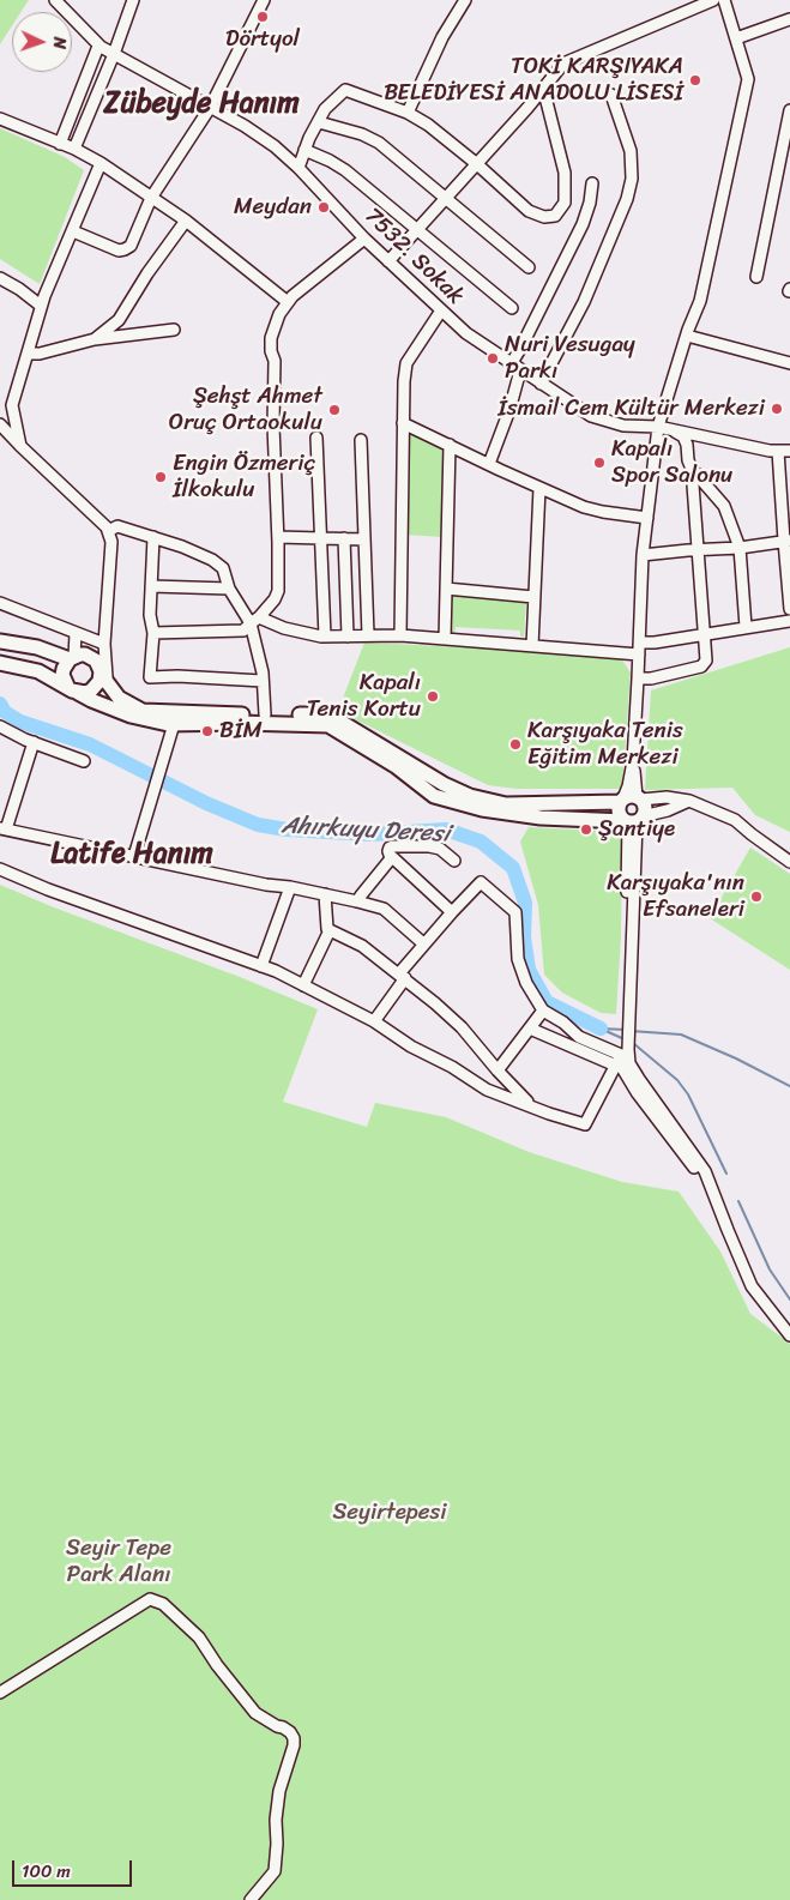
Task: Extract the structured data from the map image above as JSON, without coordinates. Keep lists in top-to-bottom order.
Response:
{
  "streets": {
    "street": ["7532. Sokak"]
  },
  "districts": ["Zübeyde Hanım", "Latife Hanım"],
  "water": ["Ahırkuyu Deresi"],
  "parks": ["Seyirtepesi", "Seyir Tepe Park Alanı"],
  "places": [
    "Dörtyol",
    "TOKİ KARŞIYAKA BELEDİYESİ ANADOLU LİSESİ",
    "Meydan",
    "Nuri Vesugay Parkı",
    "İsmail Cem Kültür Merkezi",
    "Şehşt Ahmet Oruç Ortaokulu",
    "Kapalı Spor Salonu",
    "Engin Özmeriç İlkokulu",
    "Kapalı Tenis Kortu",
    "BİM",
    "Karşıyaka Tenis Eğitim Merkezi",
    "Şantiye",
    "Karşıyaka'nın Efsaneleri"
  ],
  "scale_bar": "100 m",
  "north": "right"
}
